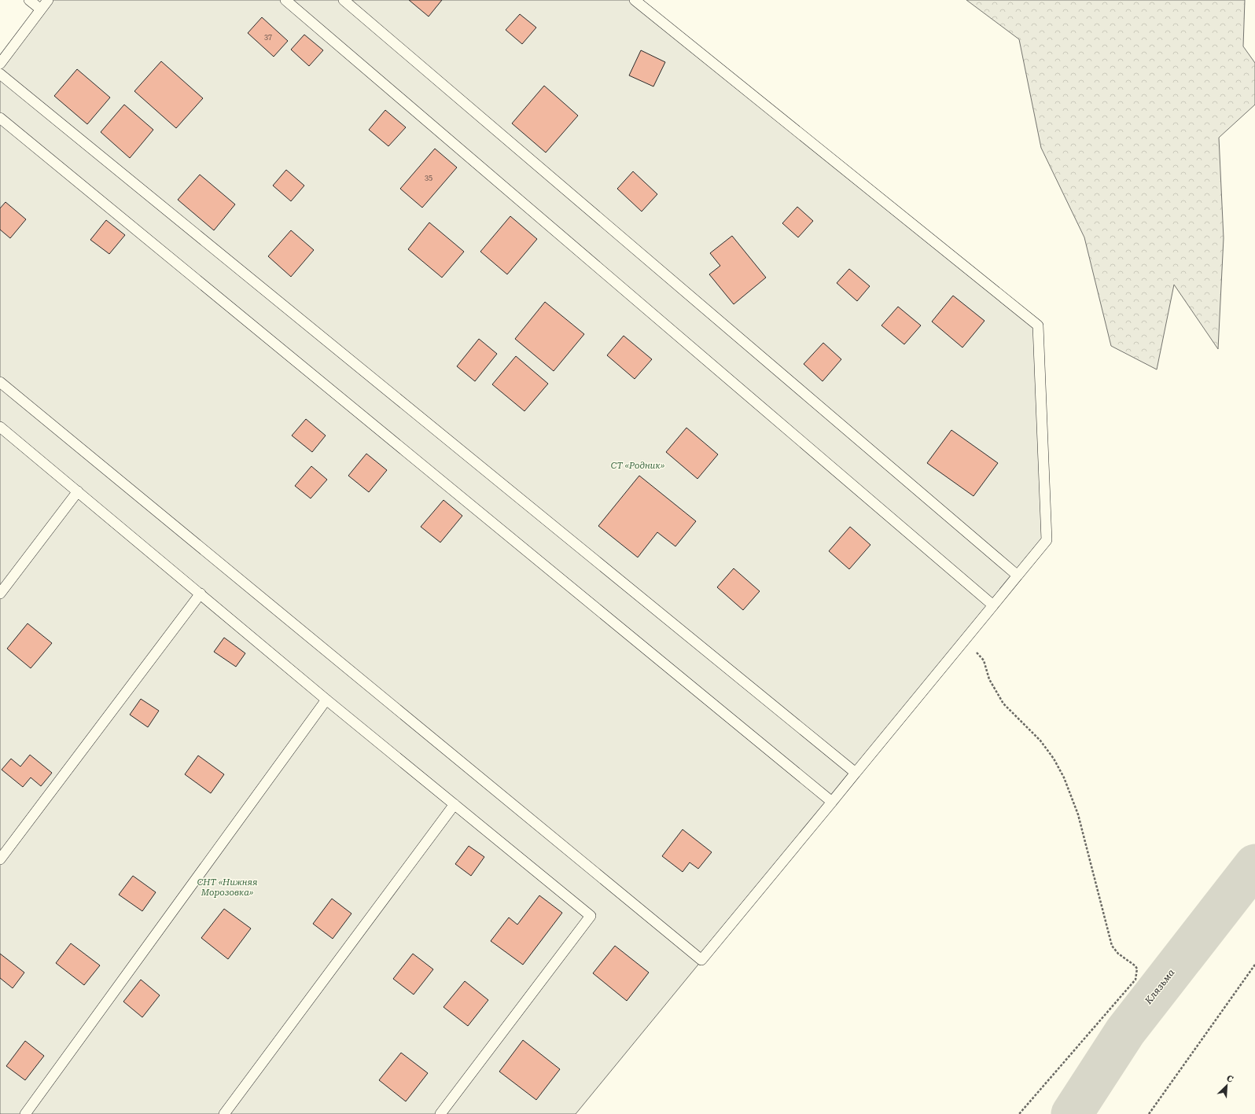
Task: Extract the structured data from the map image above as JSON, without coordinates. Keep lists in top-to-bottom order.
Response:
{
  "water": ["Клязьма"],
  "parks": ["СТ «Родник»", "СНТ «Нижняя Морозовка»"],
  "house_numbers": ["37", "35"],
  "north": "top right"
}
